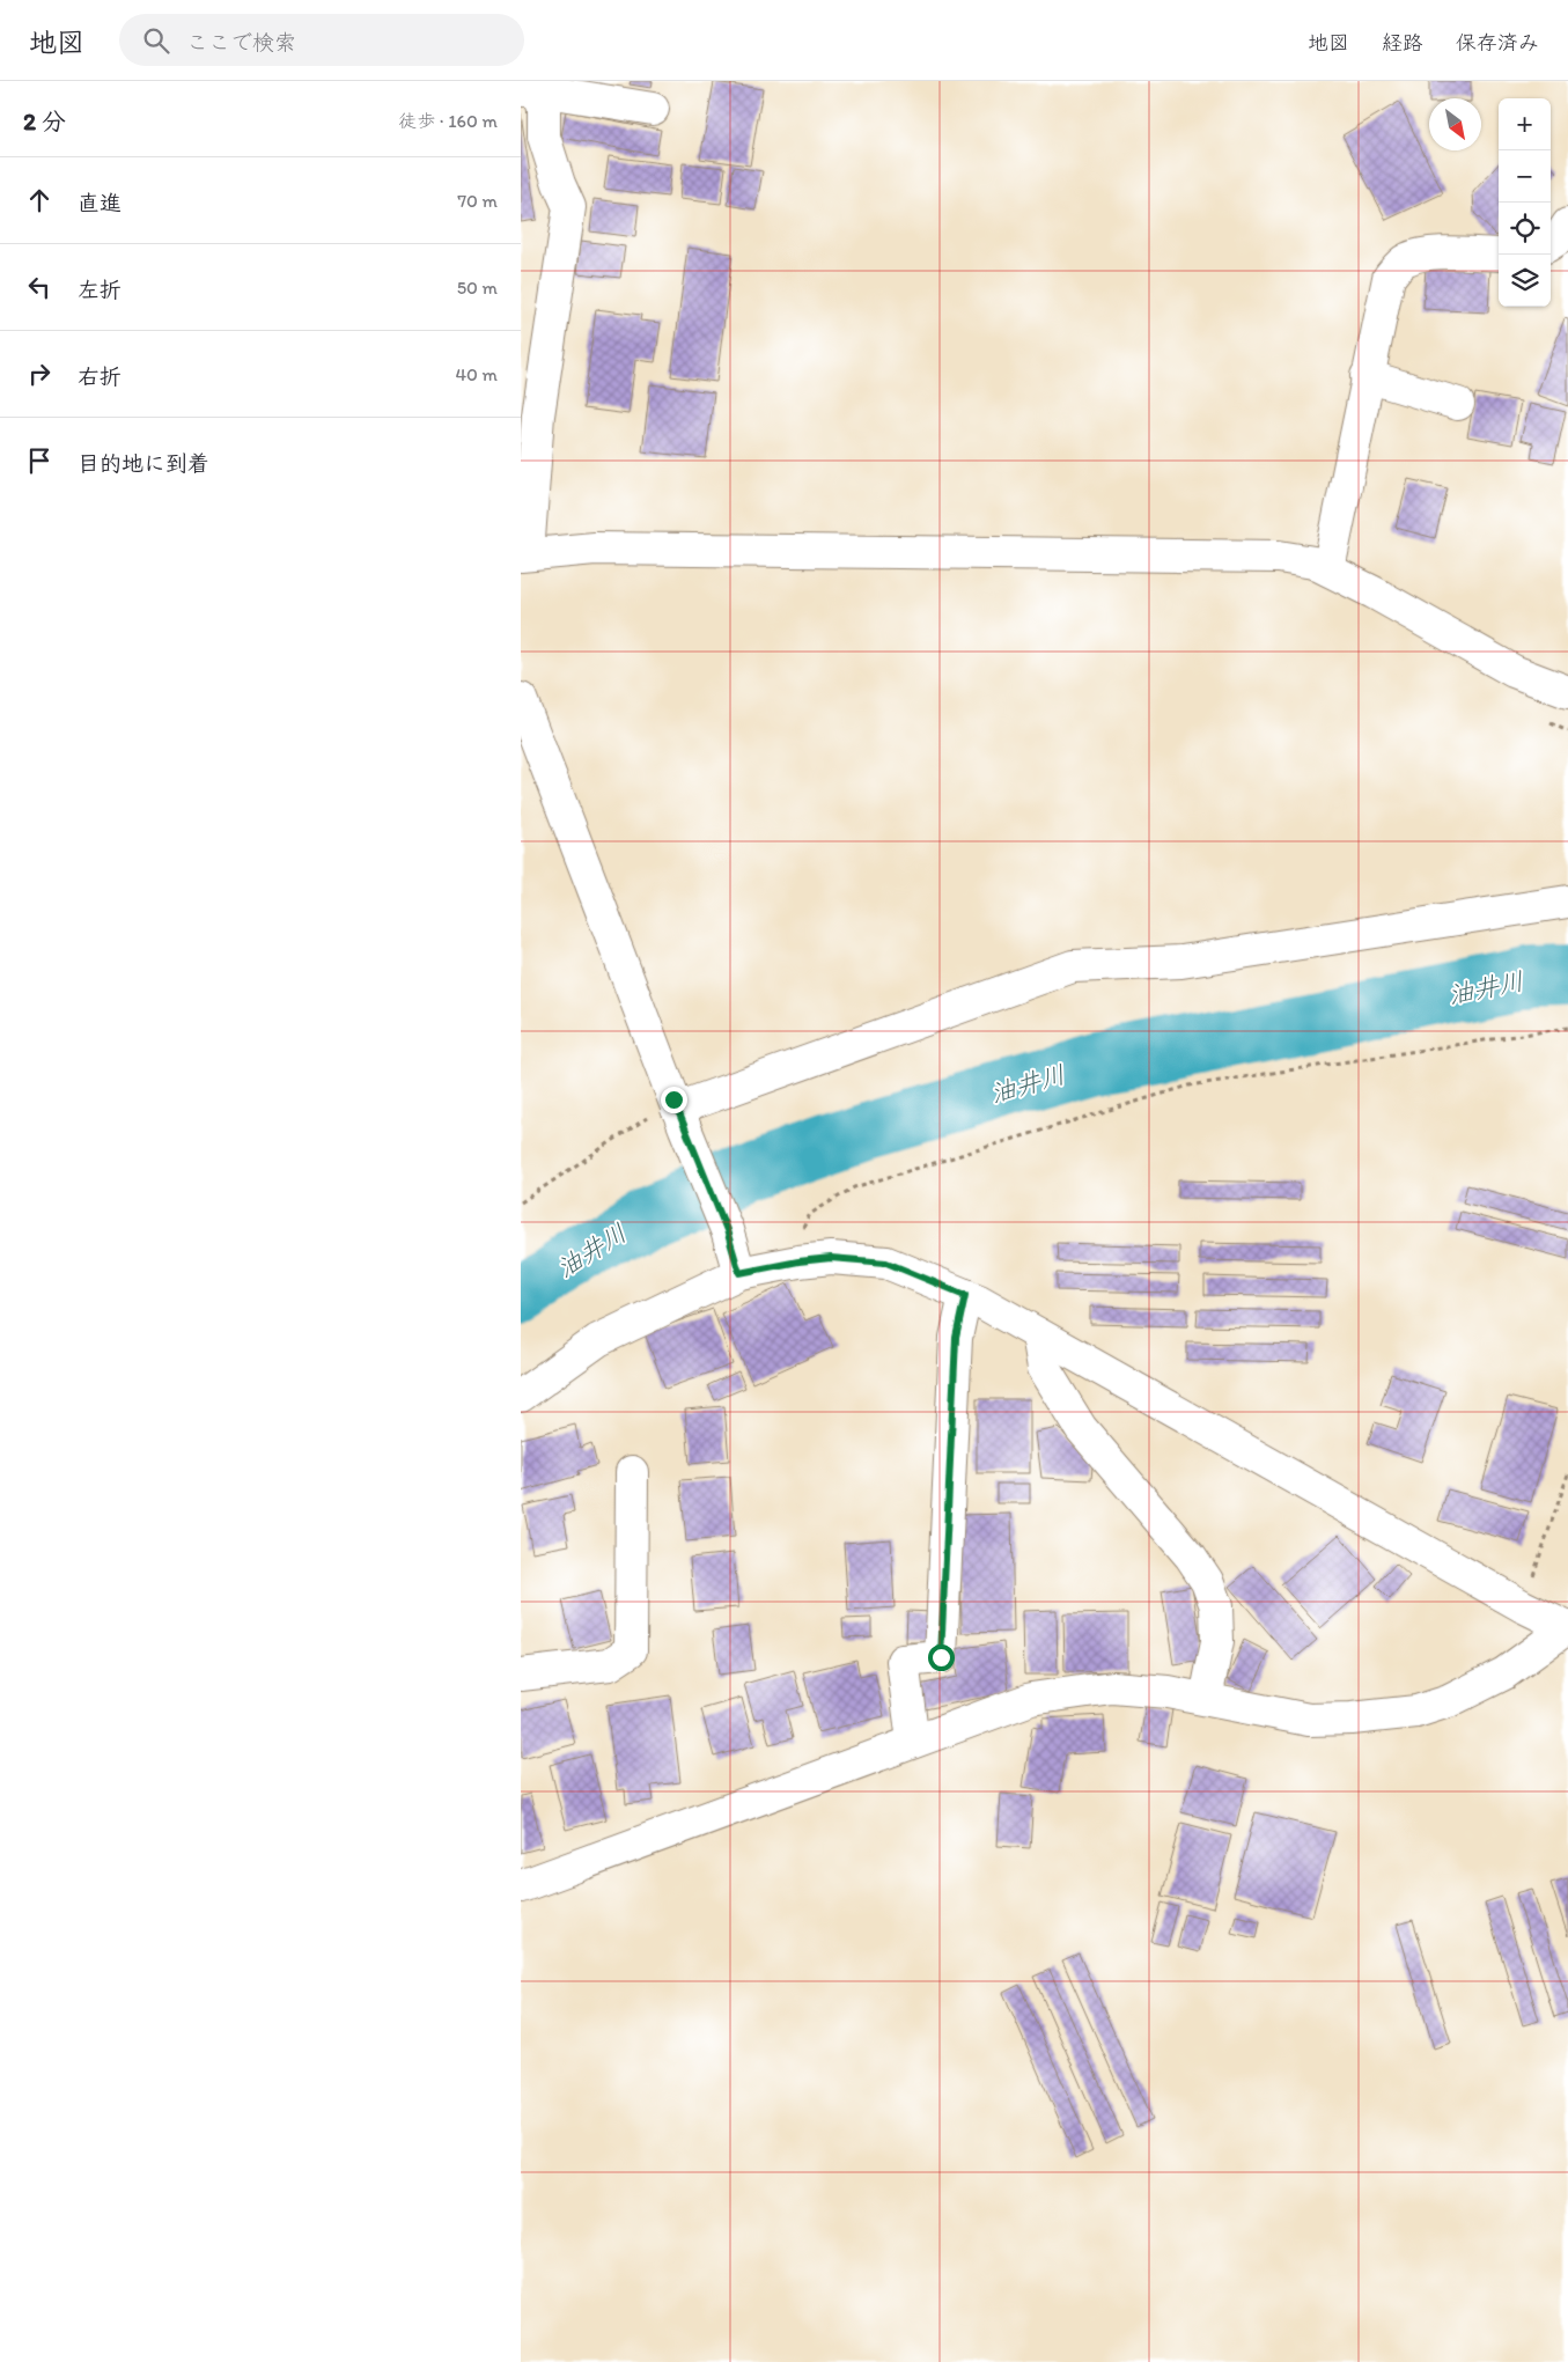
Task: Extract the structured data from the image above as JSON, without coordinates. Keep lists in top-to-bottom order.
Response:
{
  "water": ["油井川"],
  "north": "bottom right",
  "page": {
    "header": "地図",
    "search": "ここで検索",
    "nav": ["地図", "経路", "保存済み"],
    "heading": ["2 分", "徒歩 · 160 m"],
    "map_buttons": ["+", "−"],
    "list": [
      ["直進", "70 m"],
      ["左折", "50 m"],
      ["右折", "40 m"],
      "目的地に到着"
    ]
  }
}
